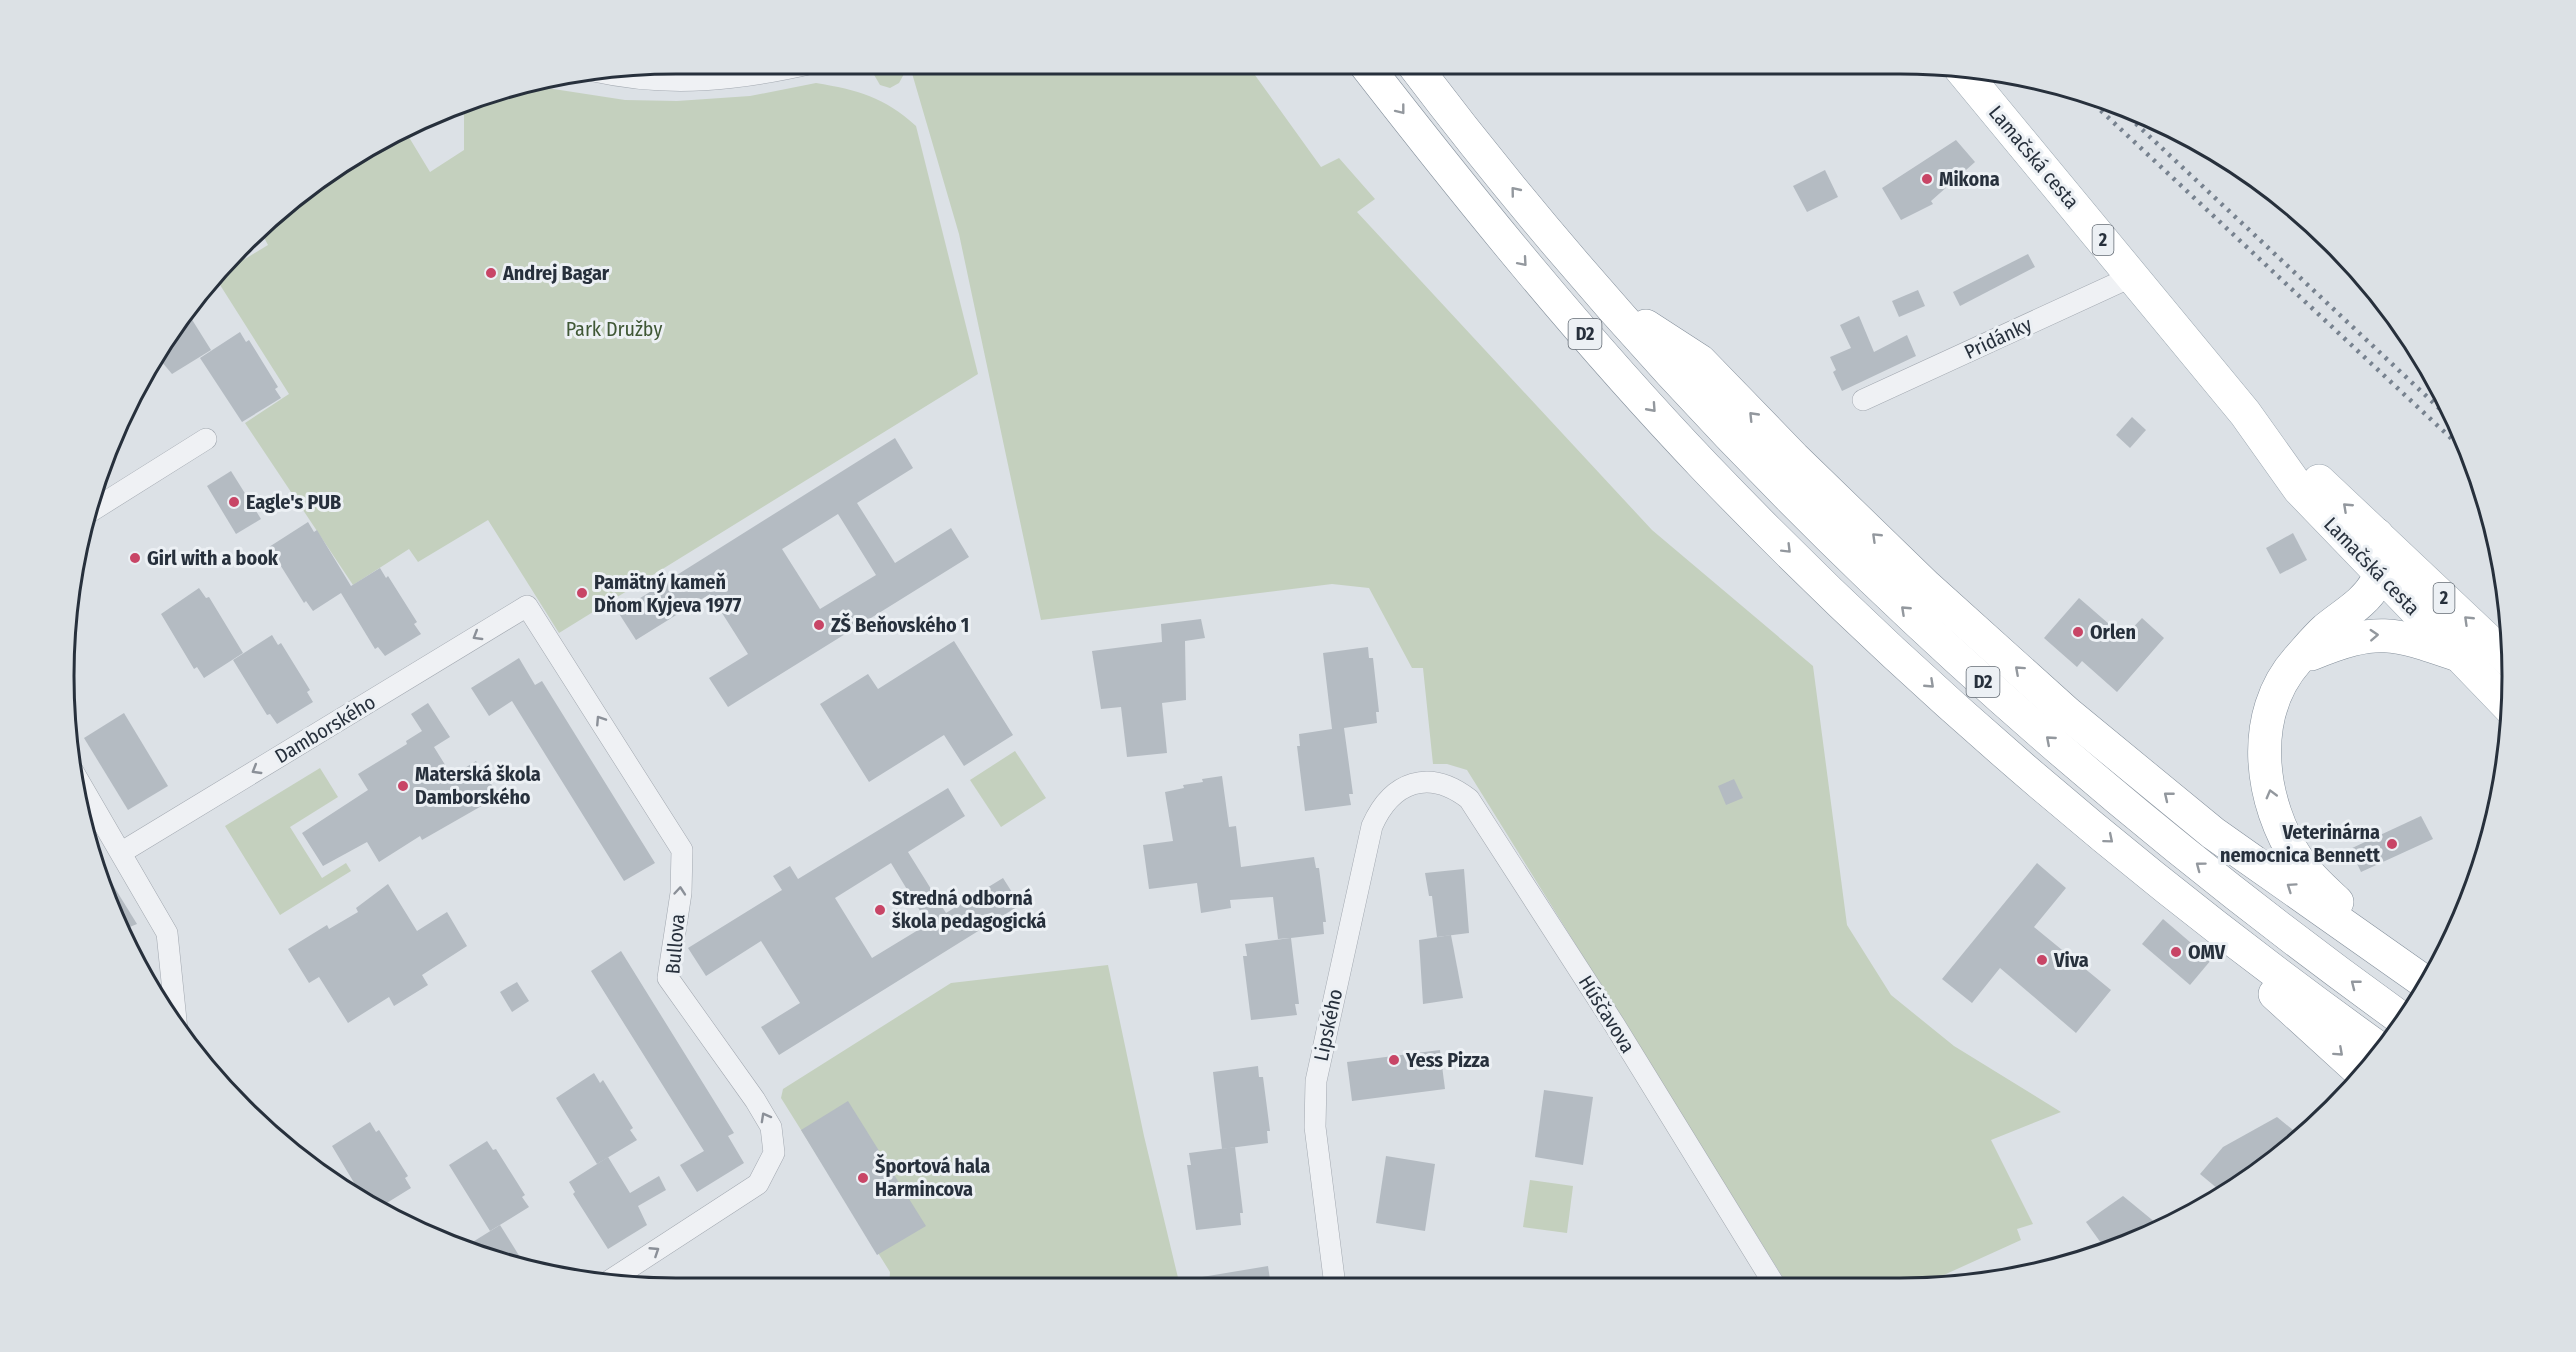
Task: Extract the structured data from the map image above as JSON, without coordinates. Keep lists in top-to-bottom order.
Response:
{
  "streets": {
    "main road": ["Lamačská cesta", "2", "D2"],
    "street": [
      "Pridánky",
      "Damborského",
      "Bullova",
      "Húščavova",
      "Lipského"
    ]
  },
  "crossings": [
    ["Lamačská cesta", "Pridánky"],
    ["Damborského", "Bullova"],
    ["Húščavova", "Lipského"]
  ],
  "one_way": ["Damborského", "Bullova"],
  "parks": ["Park Družby"],
  "places": [
    "Mikona",
    "Andrej Bagar",
    "Eagle's PUB",
    "Girl with a book",
    "Pamätný kameň Dňom Kyjeva 1977",
    "ZŠ Beňovského 1",
    "Orlen",
    "Materská škola Damborského",
    "Veterinárna nemocnica Bennett",
    "Stredná odborná škola pedagogická",
    "OMV",
    "Viva",
    "Yess Pizza",
    "Športová hala Harmincova"
  ]
}
